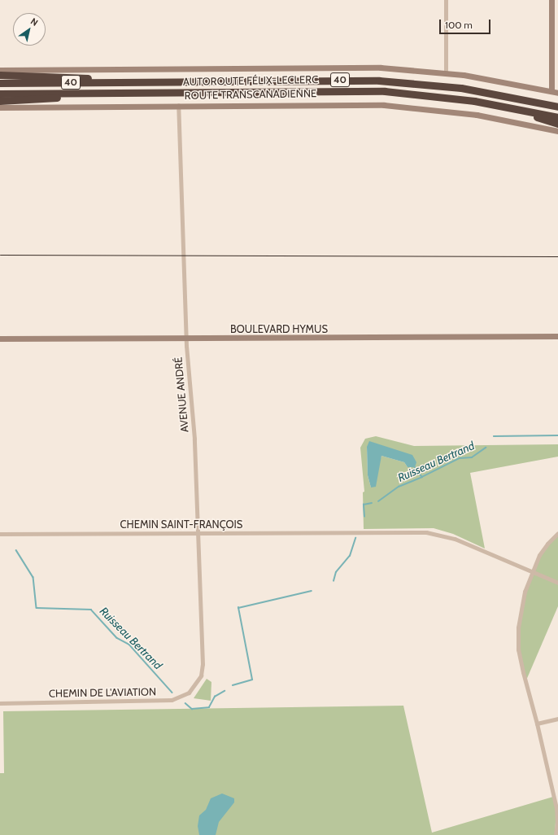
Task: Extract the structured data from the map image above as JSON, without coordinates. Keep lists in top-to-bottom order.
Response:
{
  "streets": {
    "highway": ["40", "AUTOROUTE FÉLIX-LECLERC"],
    "main road": ["ROUTE TRANSCANADIENNE", "BOULEVARD HYMUS"],
    "street": ["AVENUE ANDRÉ", "CHEMIN SAINT-FRANÇOIS", "CHEMIN DE L'AVIATION"]
  },
  "crossings": [
    ["ROUTE TRANSCANADIENNE", "AVENUE ANDRÉ"],
    ["BOULEVARD HYMUS", "AVENUE ANDRÉ"],
    ["AVENUE ANDRÉ", "CHEMIN SAINT-FRANÇOIS"],
    ["AVENUE ANDRÉ", "CHEMIN DE L'AVIATION"]
  ],
  "water": ["Ruisseau Bertrand"],
  "scale_bar": "100 m",
  "north": "top right"
}
